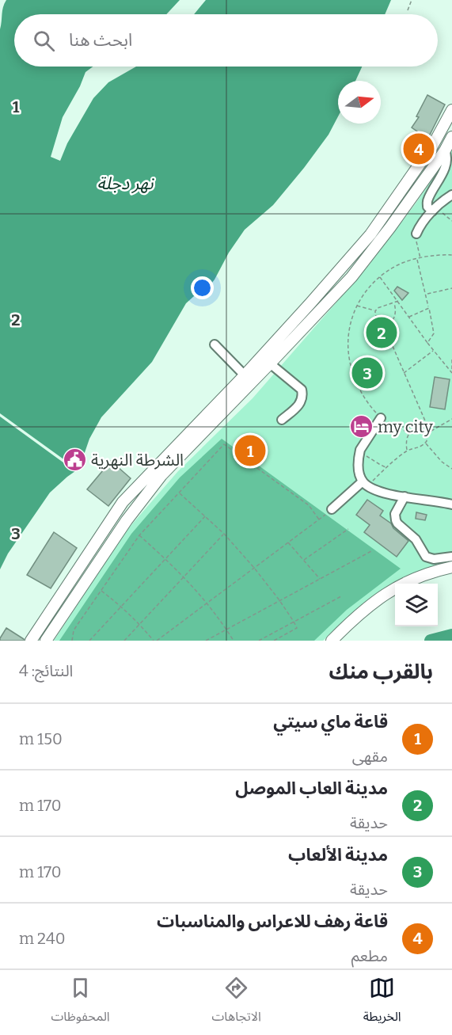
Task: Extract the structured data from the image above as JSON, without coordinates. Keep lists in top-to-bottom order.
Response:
{
  "water": ["نهر دجلة"],
  "places": {
    "hotel": ["my city"],
    "public building": ["الشرطة النهرية"]
  },
  "north": "right",
  "page": {
    "search": "ابحث هنا",
    "pins": [
      "4",
      "2",
      "3",
      "1"
    ],
    "heading": ["بالقرب منك", "النتائج: 4"],
    "list": [
      {
        "mark": "1",
        "name": "قاعة ماي سيتي",
        "note": "مقهى",
        "value": "150 m"
      },
      {
        "mark": "2",
        "name": "مدينة العاب الموصل",
        "note": "حديقة",
        "value": "170 m"
      },
      {
        "mark": "3",
        "name": "مدينة الألعاب",
        "note": "حديقة",
        "value": "170 m"
      },
      {
        "mark": "4",
        "name": "قاعة رهف للاعراس والمناسبات",
        "note": "مطعم",
        "value": "240 m"
      }
    ],
    "nav": ["الخريطة", "الاتجاهات", "المحفوظات"]
  },
  "grid": {
    "rows": ["1", "2", "3"]
  }
}
